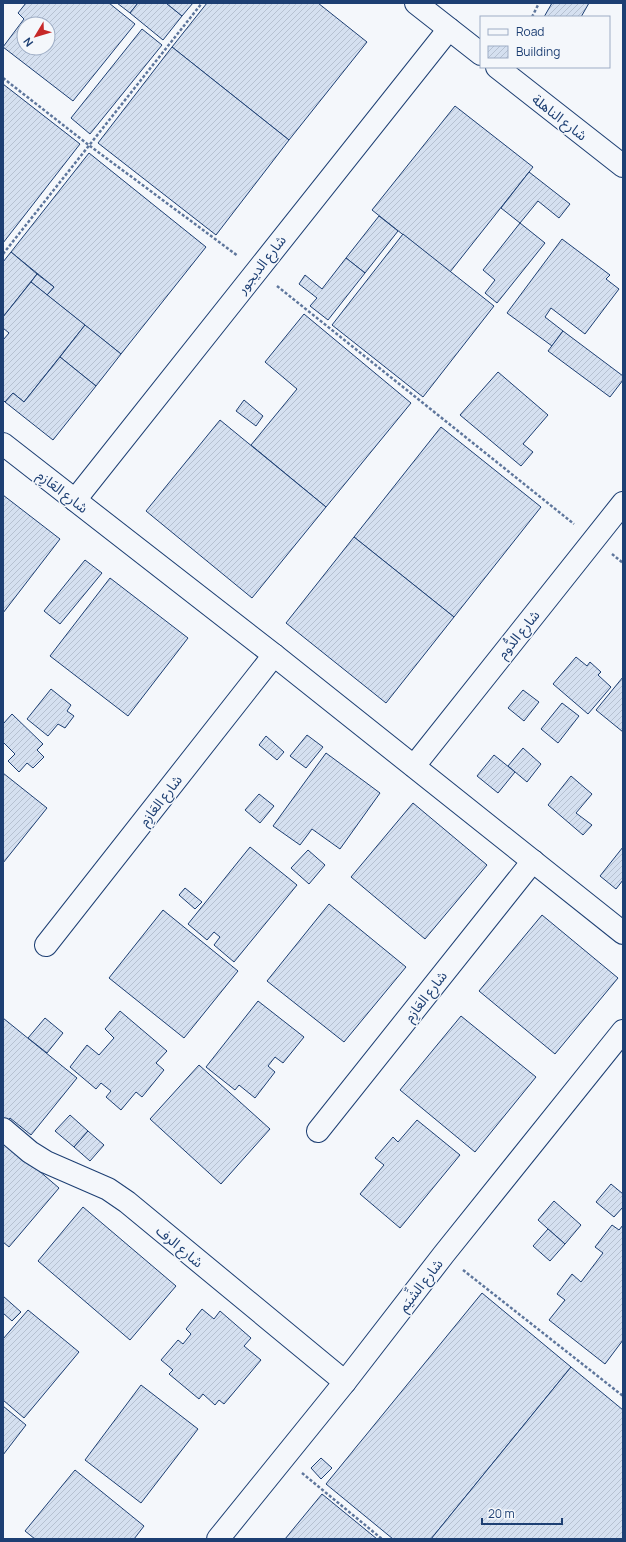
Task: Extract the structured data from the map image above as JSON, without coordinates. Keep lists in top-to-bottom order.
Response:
{
  "streets": {
    "street": [
      "شارع الناهلة",
      "شارع الديجور",
      "شارع العَازِم",
      "شارع الدُّوم",
      "شارع الرف",
      "شارع الشِّيَم"
    ]
  },
  "crossings": [
    ["شارع الديجور", "شارع العَازِم"],
    ["شارع العَازِم", "شارع الدُّوم"],
    ["شارع الرف", "شارع الشِّيَم"]
  ],
  "legend": ["Road", "Building"],
  "scale_bar": "20 m",
  "north": "bottom left"
}
